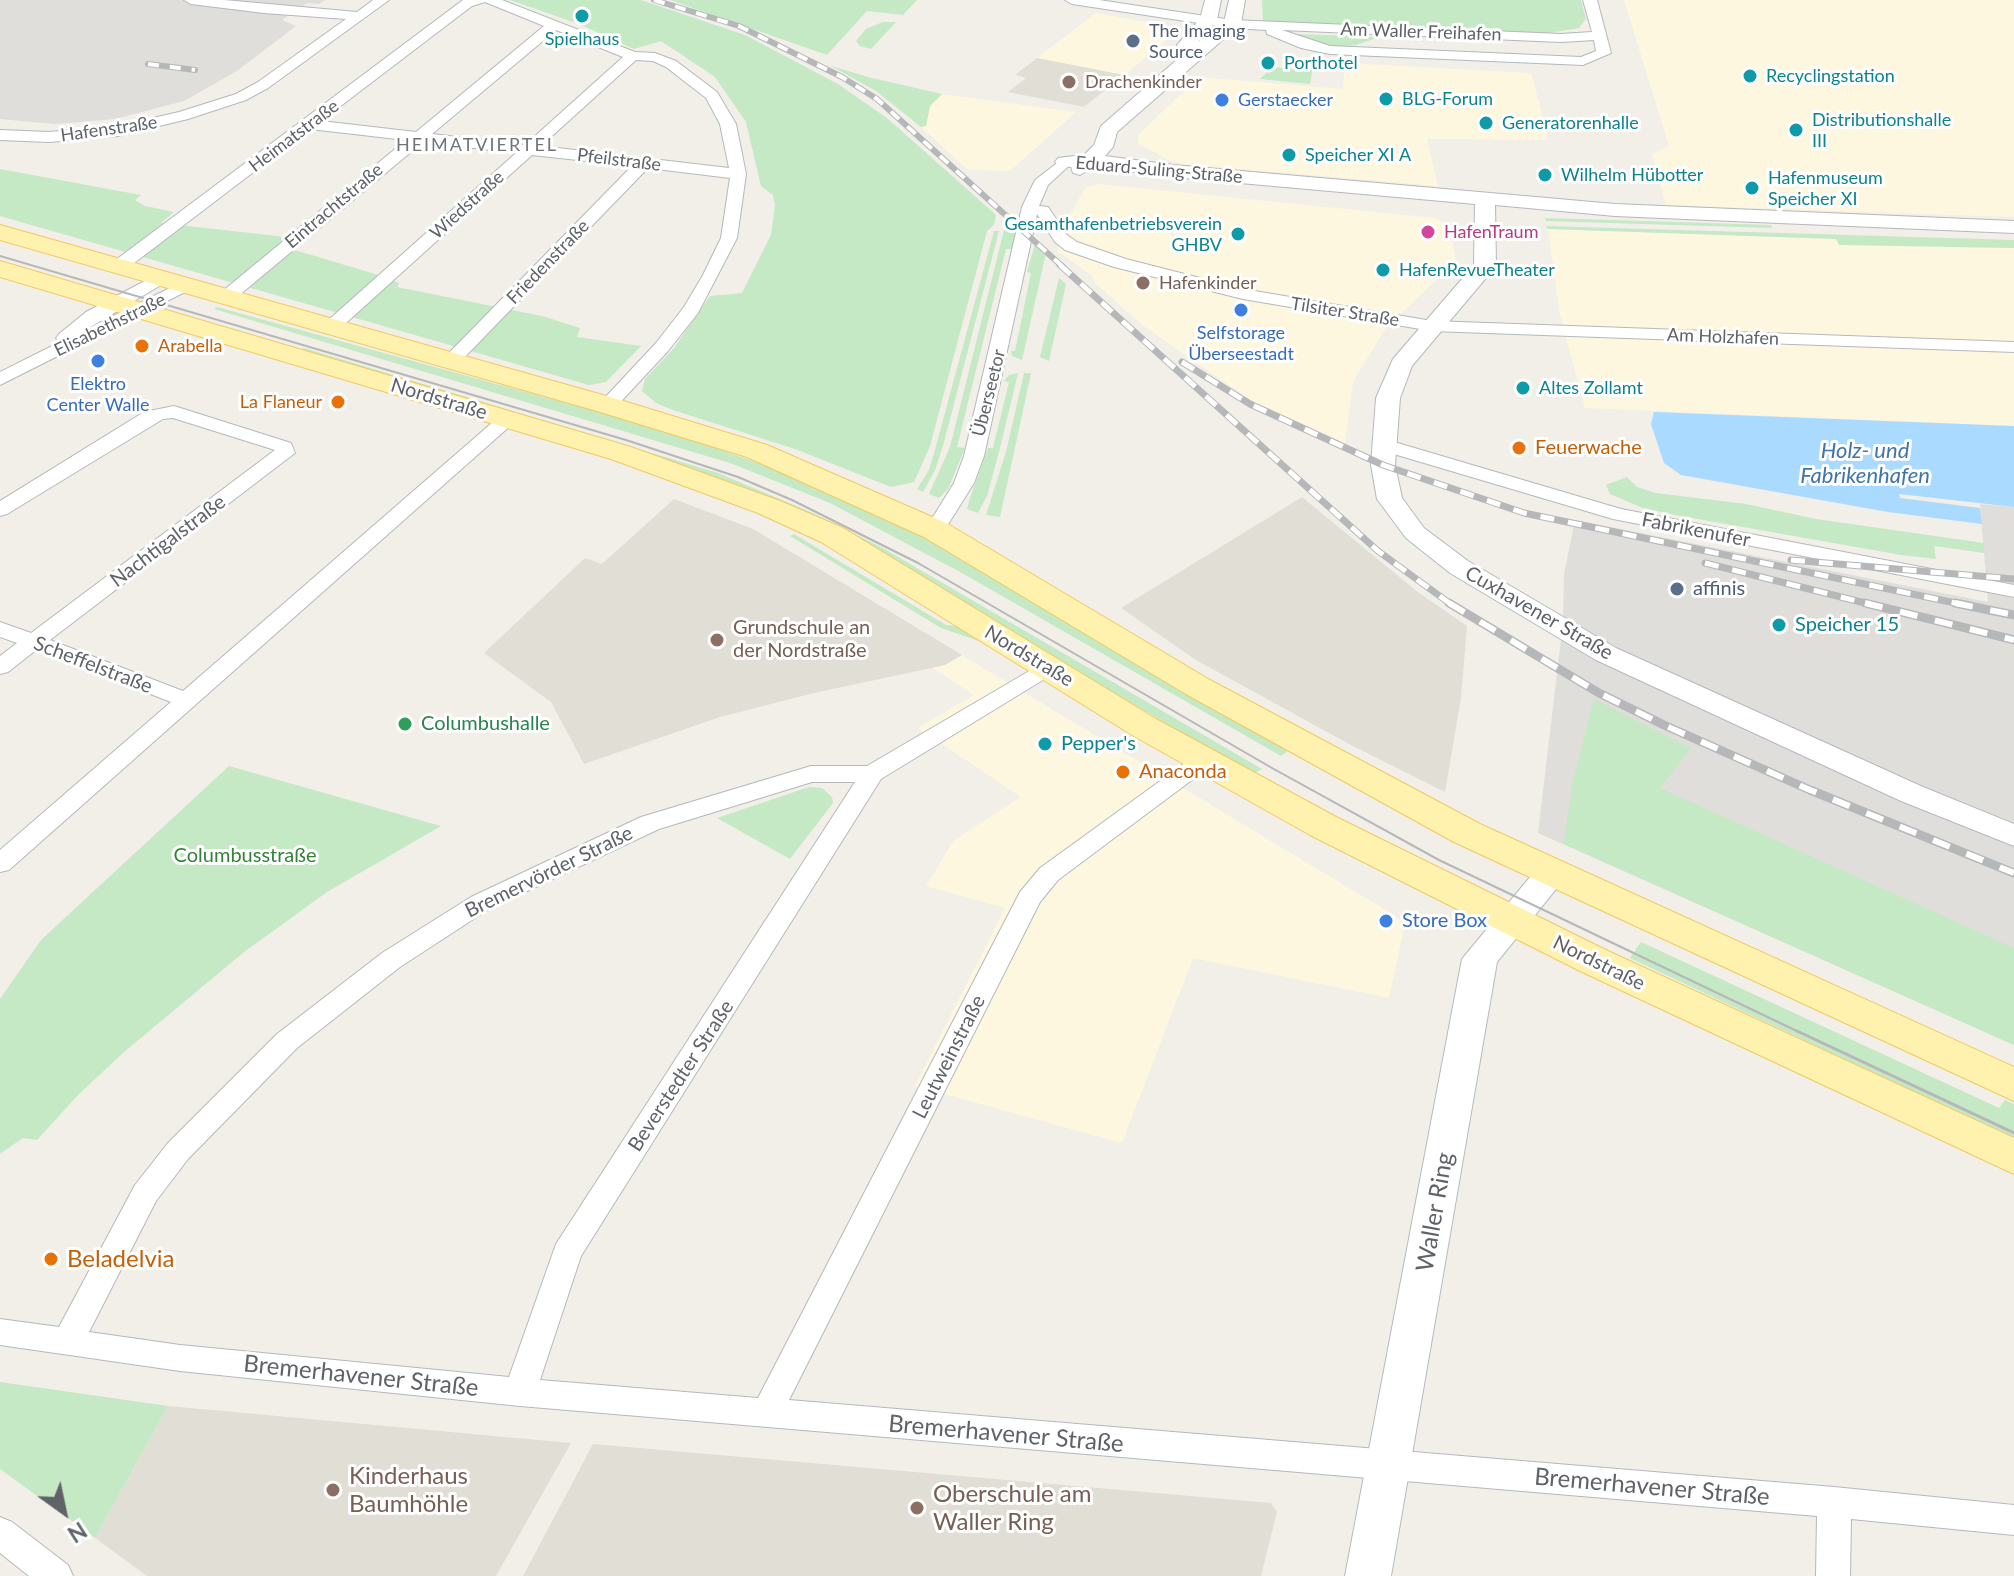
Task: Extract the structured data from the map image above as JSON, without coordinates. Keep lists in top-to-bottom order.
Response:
{
  "streets": {
    "main road": ["Nordstraße", "Waller Ring"],
    "street": [
      "Am Waller Freihafen",
      "Hafenstraße",
      "Heimatstraße",
      "Pfeilstraße",
      "Eduard-Suling-Straße",
      "Wiedstraße",
      "Eintrachtstraße",
      "Friedenstraße",
      "Tilsiter Straße",
      "Elisabethstraße",
      "Am Holzhafen",
      "Überseetor",
      "Fabrikenufer",
      "Nachtigalstraße",
      "Cuxhavener Straße",
      "Scheffelstraße",
      "Bremervörder Straße",
      "Leutweinstraße",
      "Beverstedter Straße",
      "Bremerhavener Straße"
    ]
  },
  "crossings": [
    ["Am Waller Freihafen", "Überseetor"],
    ["Heimatstraße", "Pfeilstraße"],
    ["Heimatstraße", "Nordstraße"],
    ["Pfeilstraße", "Wiedstraße"],
    ["Pfeilstraße", "Eintrachtstraße"],
    ["Pfeilstraße", "Friedenstraße"],
    ["Eduard-Suling-Straße", "Überseetor"],
    ["Eduard-Suling-Straße", "Cuxhavener Straße"],
    ["Wiedstraße", "Nordstraße"],
    ["Eintrachtstraße", "Nordstraße"],
    ["Friedenstraße", "Nordstraße"],
    ["Tilsiter Straße", "Am Holzhafen"],
    ["Tilsiter Straße", "Überseetor"],
    ["Tilsiter Straße", "Cuxhavener Straße"],
    ["Elisabethstraße", "Nordstraße"],
    ["Am Holzhafen", "Cuxhavener Straße"],
    ["Überseetor", "Nordstraße"],
    ["Nordstraße", "Leutweinstraße"],
    ["Nordstraße", "Waller Ring"],
    ["Fabrikenufer", "Cuxhavener Straße"],
    ["Nachtigalstraße", "Scheffelstraße"],
    ["Bremervörder Straße", "Beverstedter Straße"],
    ["Bremervörder Straße", "Bremerhavener Straße"],
    ["Leutweinstraße", "Bremerhavener Straße"],
    ["Beverstedter Straße", "Bremerhavener Straße"],
    ["Waller Ring", "Bremerhavener Straße"]
  ],
  "districts": ["HEIMATVIERTEL"],
  "water": ["Holz- und Fabrikenhafen"],
  "parks": ["Columbusstraße"],
  "places": [
    "Spielhaus",
    "The Imaging Source",
    "Porthotel",
    "Recyclingstation",
    "Drachenkinder",
    "BLG-Forum",
    "Gerstaecker",
    "Generatorenhalle",
    "Distributionshalle III",
    "Speicher XI A",
    "Wilhelm Hübotter",
    "Hafenmuseum Speicher XI",
    "HafenTraum",
    "Gesamthafenbetriebsverein GHBV",
    "HafenRevueTheater",
    "Hafenkinder",
    "Selfstorage Überseestadt",
    "Arabella",
    "Elektro Center Walle",
    "Altes Zollamt",
    "La Flaneur",
    "Feuerwache",
    "affinis",
    "Speicher 15",
    "Grundschule an der Nordstraße",
    "Columbushalle",
    "Pepper's",
    "Anaconda",
    "Store Box",
    "Beladelvia",
    "Kinderhaus Baumhöhle",
    "Oberschule am Waller Ring"
  ],
  "north": "bottom right"
}
